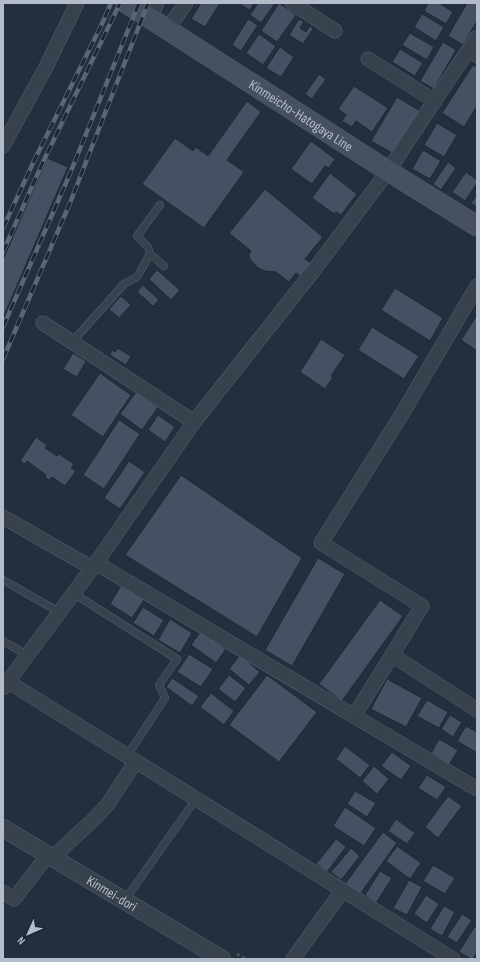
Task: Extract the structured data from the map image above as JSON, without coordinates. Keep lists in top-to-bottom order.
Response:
{
  "streets": {
    "main road": ["Kinmeicho-Hatogaya Line"],
    "street": ["Kinmei-dori"]
  },
  "north": "bottom left"
}
